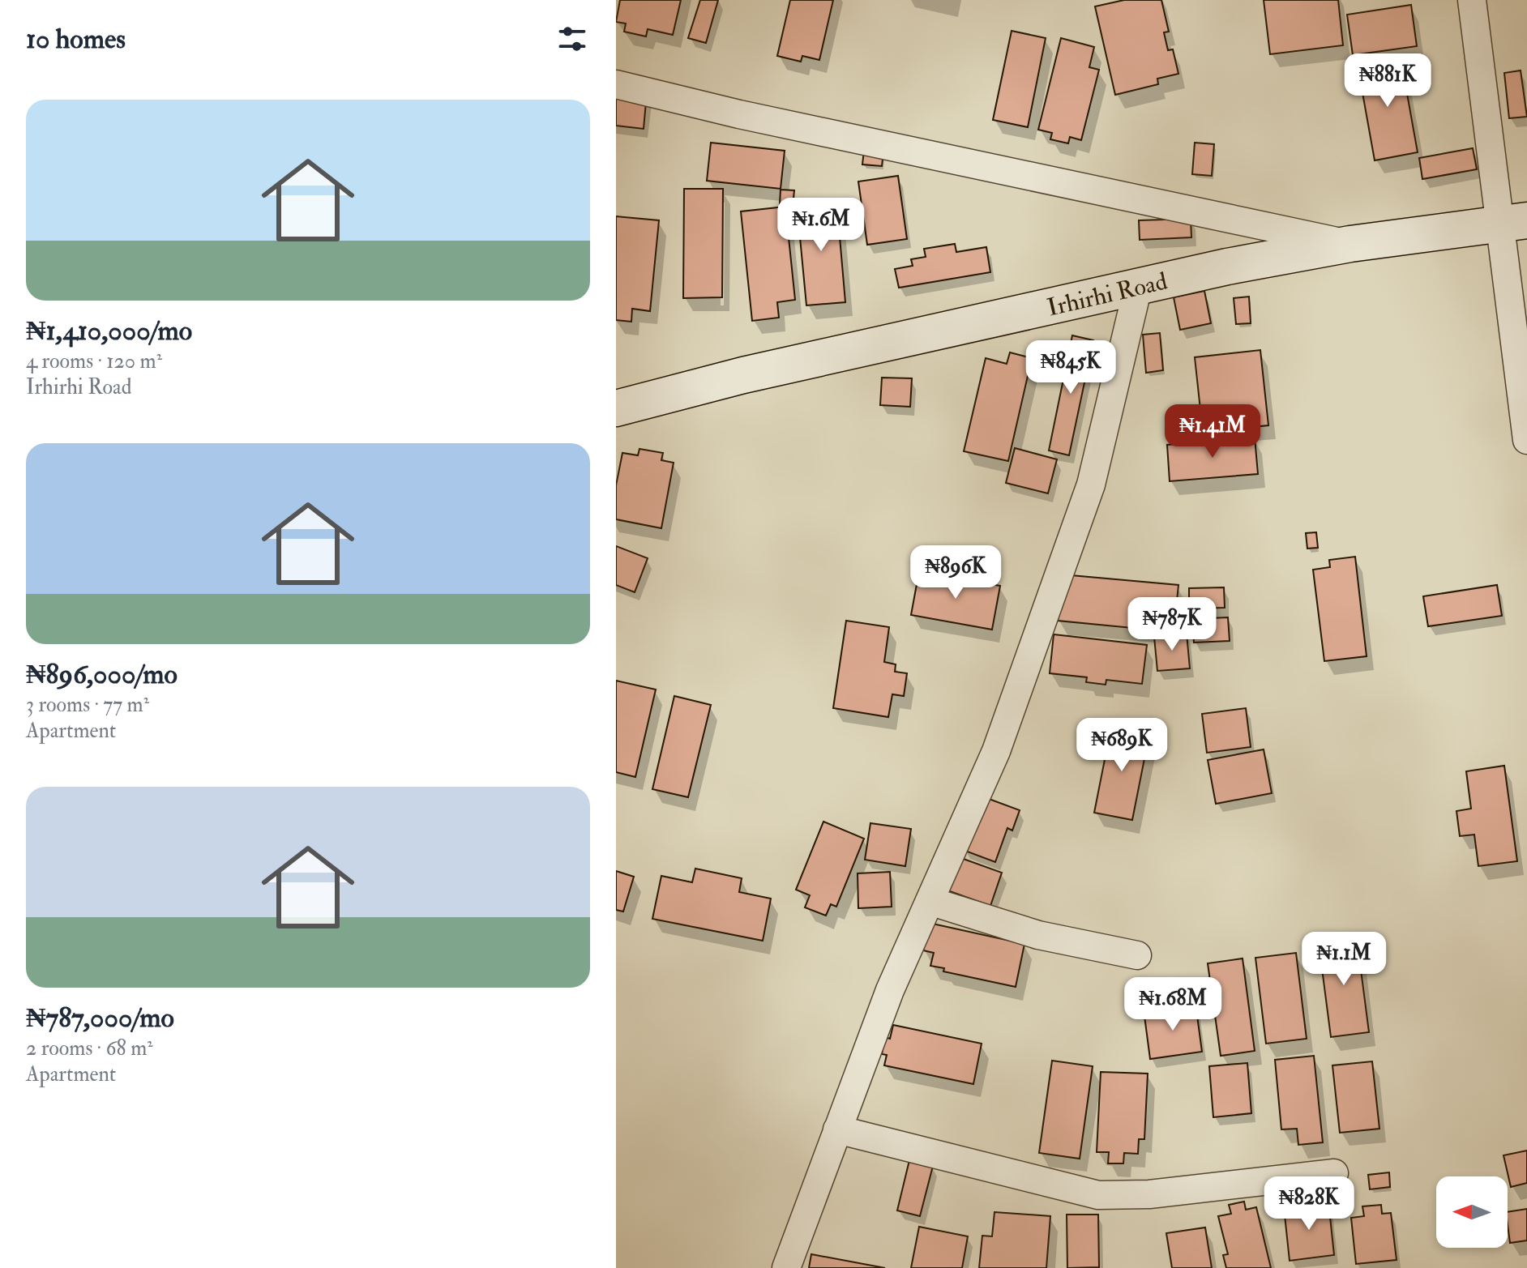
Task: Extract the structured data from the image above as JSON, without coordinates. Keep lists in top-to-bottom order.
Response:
{
  "streets": {
    "street": ["Irhirhi Road"]
  },
  "north": "left",
  "page": {
    "heading": "10 homes",
    "price": [
      "₦881K",
      "₦1.6M",
      "₦845K",
      "₦1.41M",
      "₦896K",
      "₦787K",
      "₦689K",
      "₦1.1M",
      "₦1.68M",
      "₦828K"
    ],
    "list": [
      {
        "name": "₦1,410,000/mo",
        "note": "4 rooms · 120 m² · Irhirhi Road"
      },
      {
        "name": "₦896,000/mo",
        "note": "3 rooms · 77 m² · Apartment"
      },
      {
        "name": "₦787,000/mo",
        "note": "2 rooms · 68 m² · Apartment"
      }
    ]
  }
}
